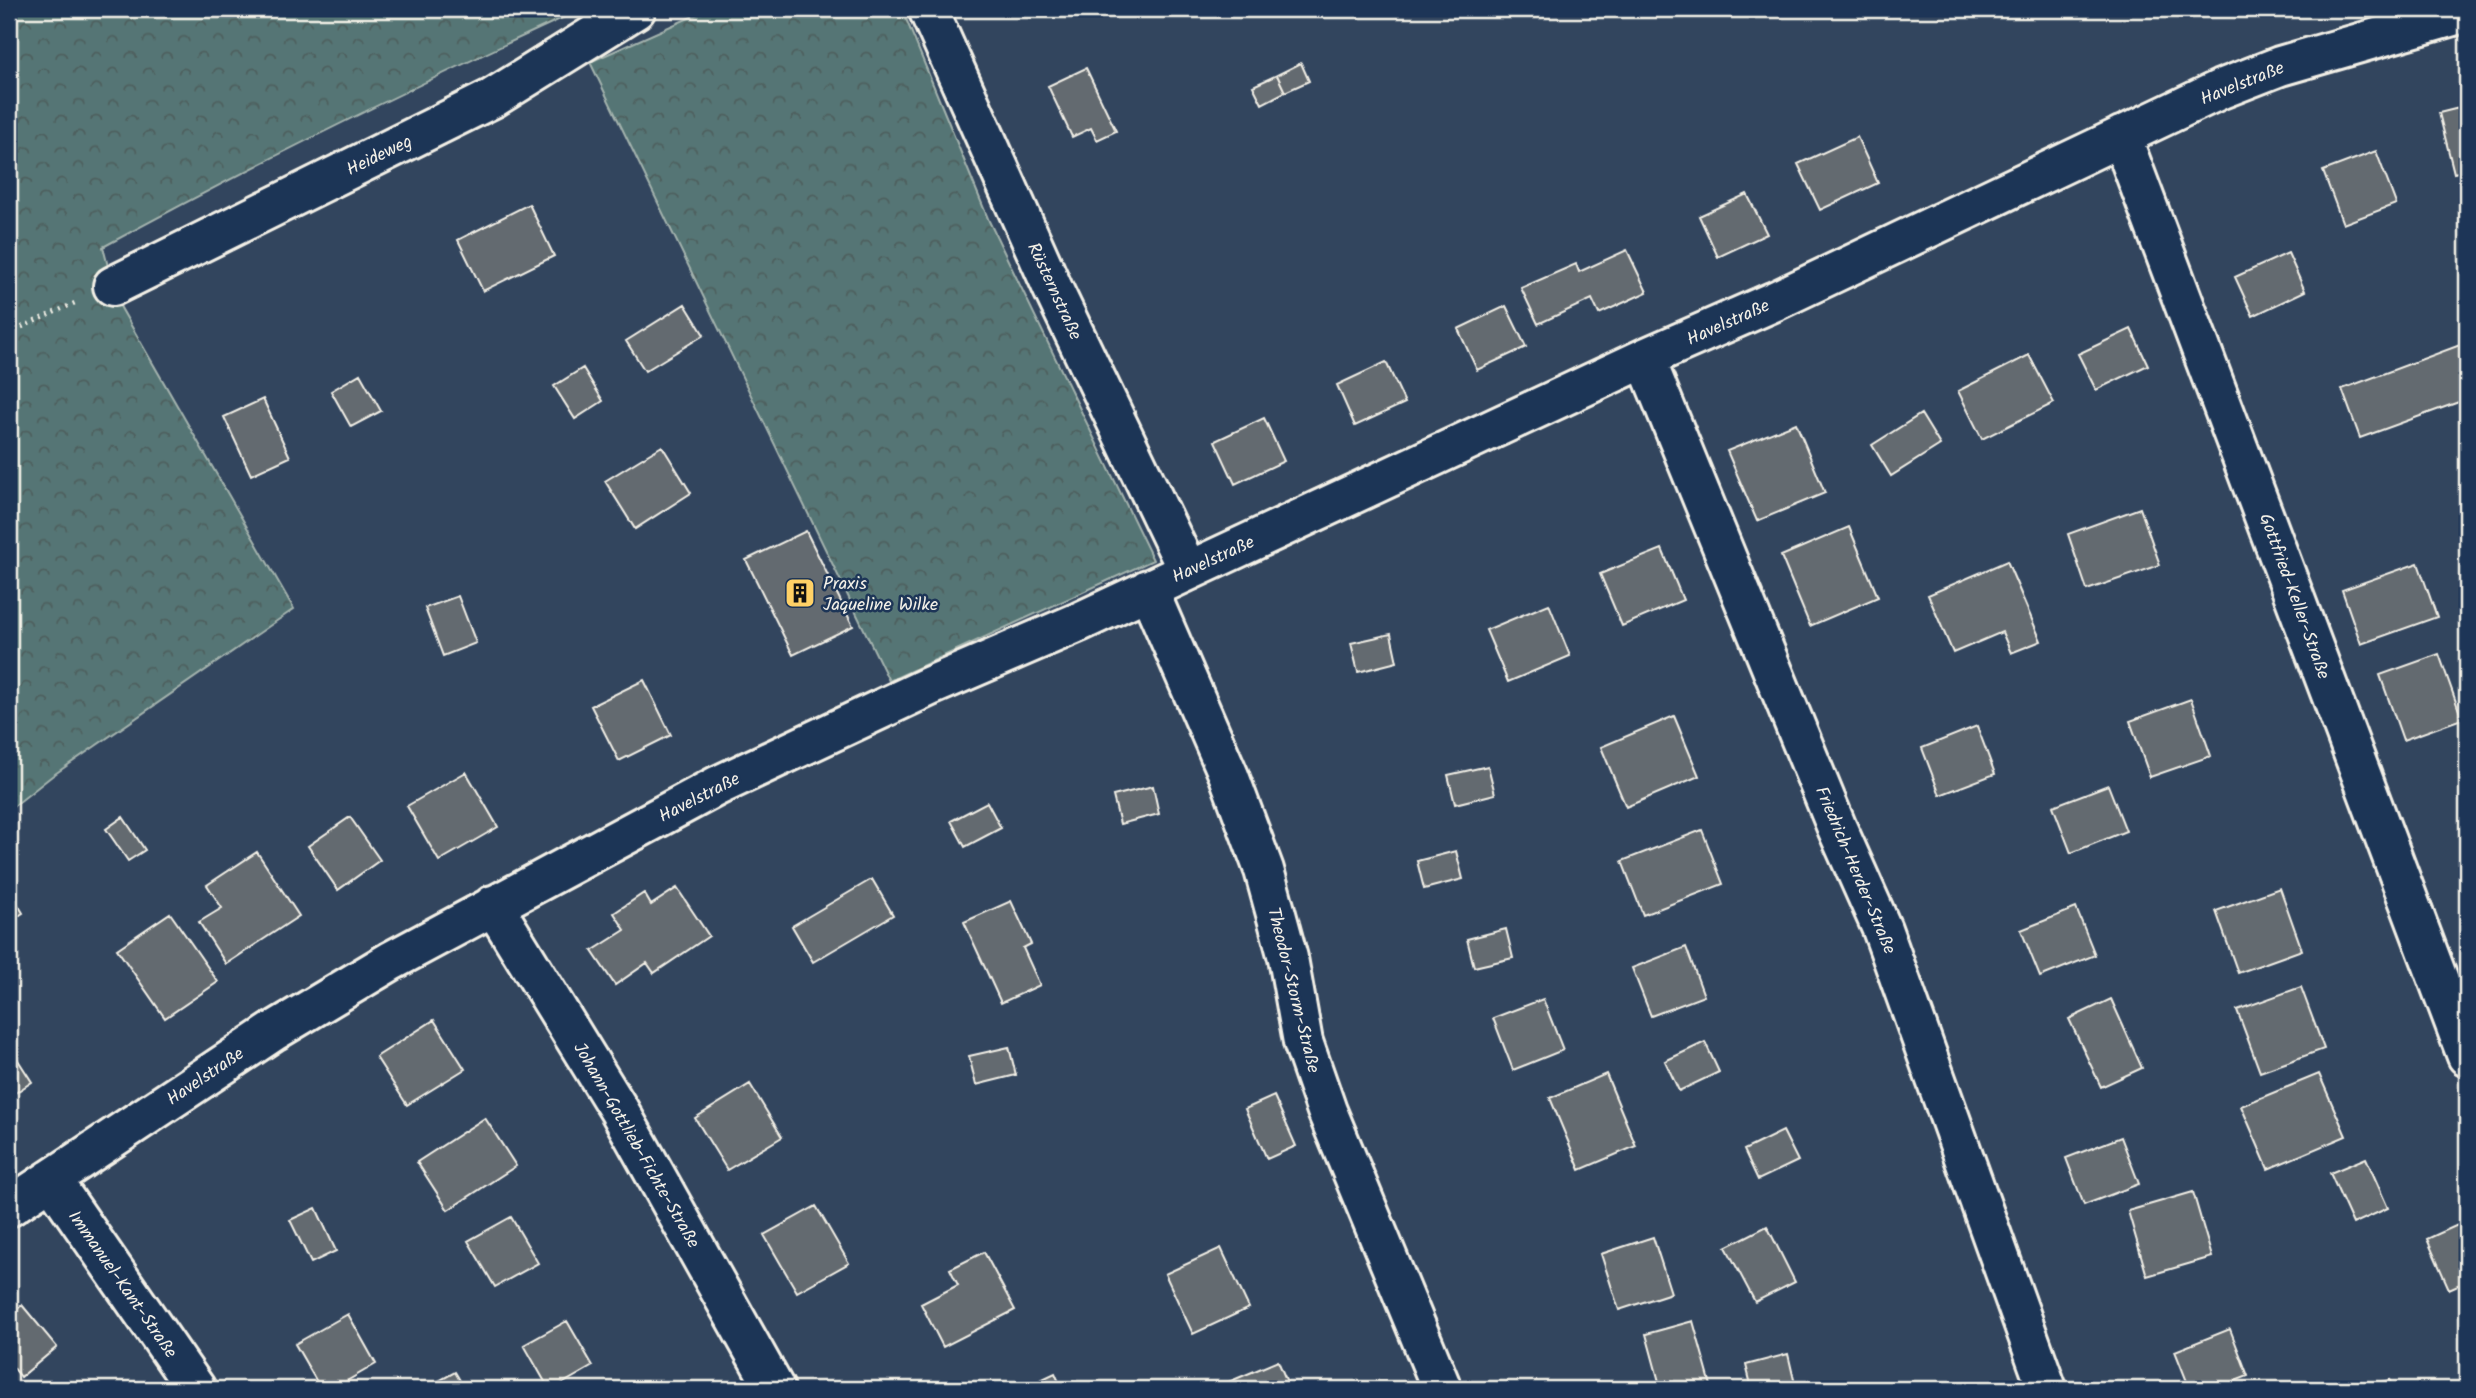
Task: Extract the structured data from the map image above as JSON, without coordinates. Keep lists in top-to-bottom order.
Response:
{
  "streets": {
    "street": [
      "Havelstraße",
      "Heideweg",
      "Rüsternstraße",
      "Gottfried-Keller-Straße",
      "Friedrich-Herder-Straße",
      "Theodor-Storm-Straße",
      "Johann-Gottlieb-Fichte-Straße",
      "Immanuel-Kant-Straße"
    ]
  },
  "crossings": [
    ["Havelstraße", "Rüsternstraße"],
    ["Havelstraße", "Gottfried-Keller-Straße"],
    ["Havelstraße", "Friedrich-Herder-Straße"],
    ["Havelstraße", "Theodor-Storm-Straße"],
    ["Havelstraße", "Johann-Gottlieb-Fichte-Straße"],
    ["Havelstraße", "Immanuel-Kant-Straße"]
  ],
  "places": {
    "building": ["Praxis Jaqueline Wilke"]
  }
}
